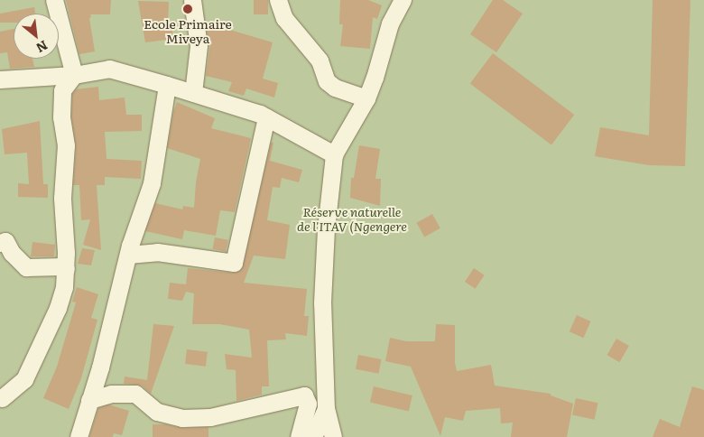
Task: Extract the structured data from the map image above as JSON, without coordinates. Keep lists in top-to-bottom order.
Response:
{
  "parks": ["Réserve naturelle de l'ITAV (Ngengere"],
  "places": ["Ecole Primaire Miveya"],
  "north": "bottom right"
}
